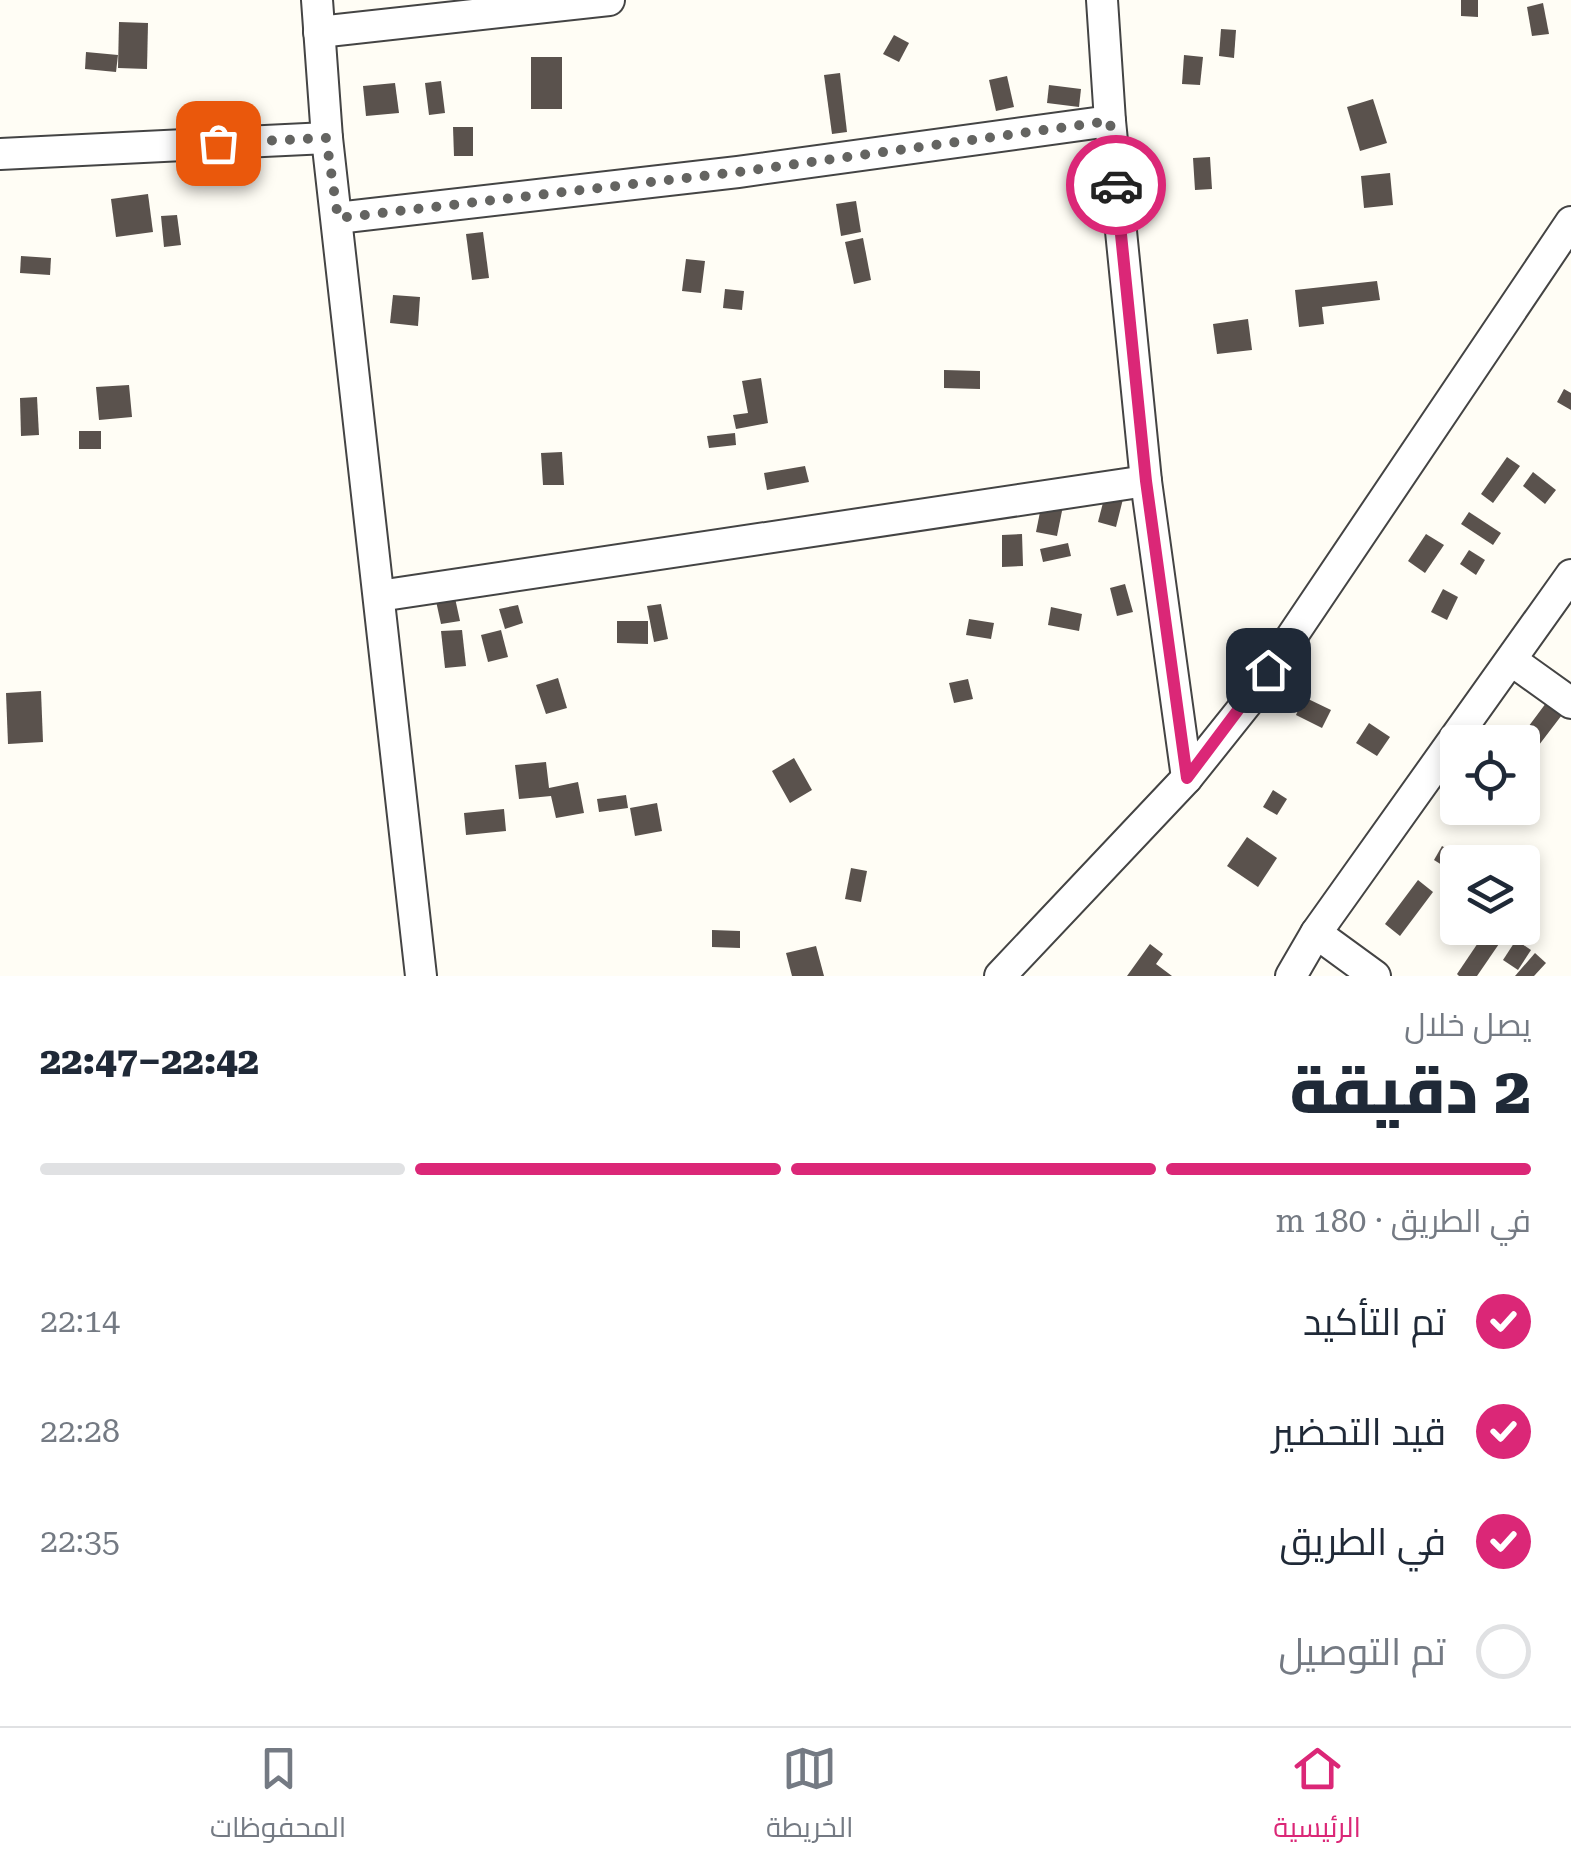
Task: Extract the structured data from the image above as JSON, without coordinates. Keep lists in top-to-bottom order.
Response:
{
  "page": {
    "heading": ["2 دقيقة", "يصل خلال", "22:42–22:47"],
    "bar": "في الطريق · 180 m",
    "list": [
      ["تم التأكيد", "22:14"],
      ["قيد التحضير", "22:28"],
      ["في الطريق", "22:35"],
      "تم التوصيل"
    ],
    "tabs": ["الرئيسية", "الخريطة", "المحفوظات"]
  }
}
